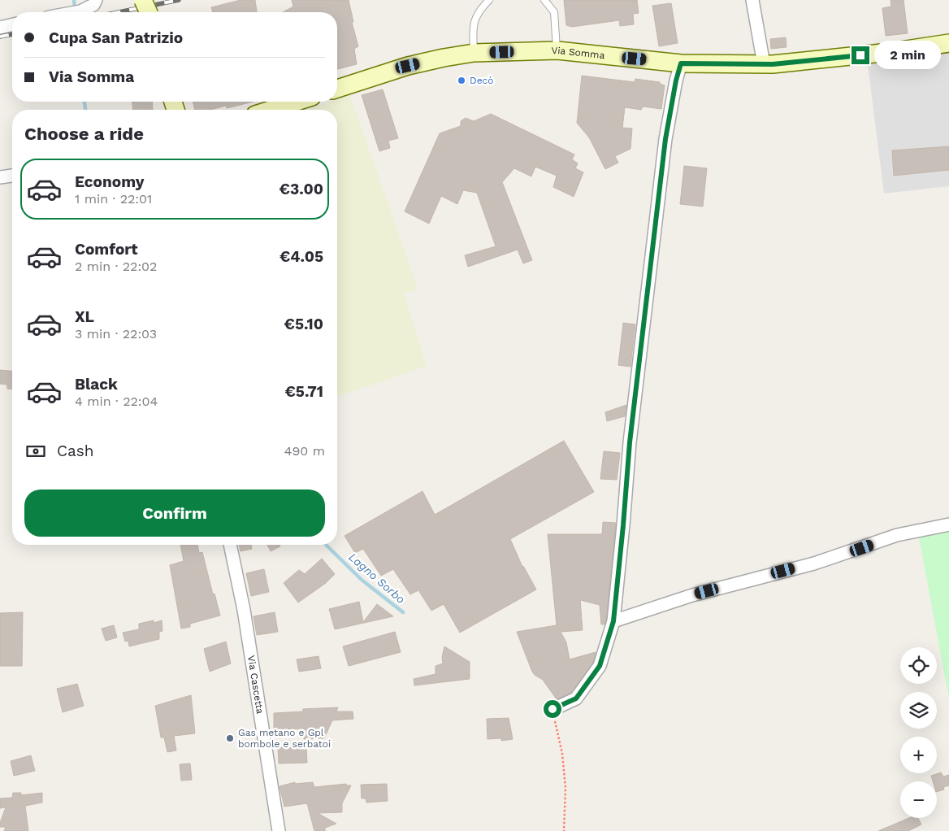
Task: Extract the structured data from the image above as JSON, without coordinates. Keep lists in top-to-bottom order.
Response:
{
  "streets": {
    "main road": ["Via Somma"],
    "street": ["Via Cascetta"]
  },
  "water": ["Lagno Sorbo"],
  "places": ["Decò", "Gas metano e Gpl bombole e serbatoi"],
  "page": {
    "banner": ["Cupa San Patrizio", "Via Somma"],
    "bubble": "2 min",
    "heading": "Choose a ride",
    "list": [
      {
        "name": "Economy",
        "note": "1 min · 22:01",
        "value": "€3.00"
      },
      {
        "name": "Comfort",
        "note": "2 min · 22:02",
        "value": "€4.05"
      },
      {
        "name": "XL",
        "note": "3 min · 22:03",
        "value": "€5.10"
      },
      {
        "name": "Black",
        "note": "4 min · 22:04",
        "value": "€5.71"
      }
    ],
    "pay": ["Cash", "490 m"],
    "buttons": "Confirm",
    "map_buttons": ["+", "−"]
  }
}
